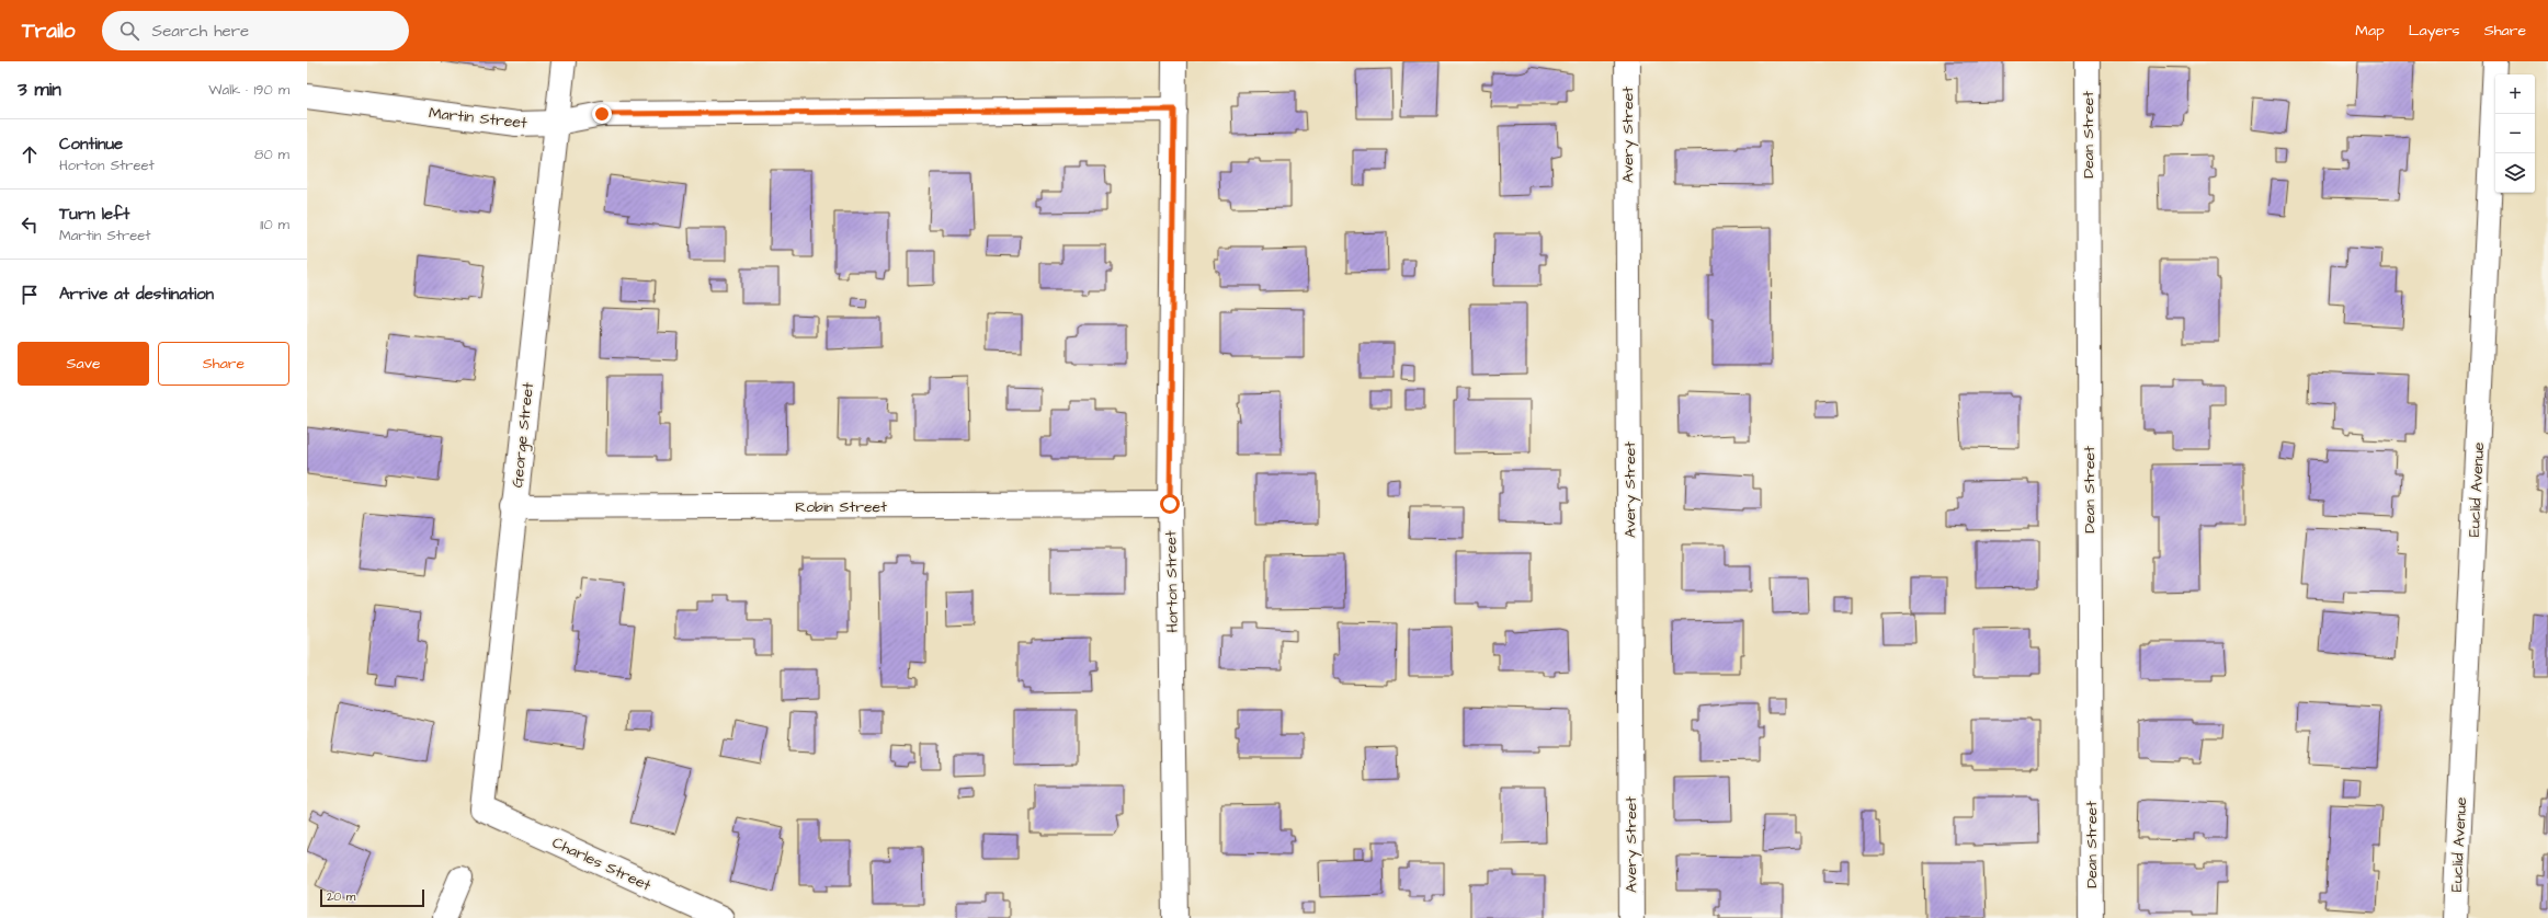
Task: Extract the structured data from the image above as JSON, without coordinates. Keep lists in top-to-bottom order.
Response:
{
  "streets": {
    "street": [
      "Martin Street",
      "Avery Street",
      "Dean Street",
      "George Street",
      "Euclid Avenue",
      "Robin Street",
      "Horton Street",
      "Charles Street"
    ]
  },
  "crossings": [
    ["Martin Street", "George Street"],
    ["Martin Street", "Horton Street"],
    ["George Street", "Robin Street"],
    ["George Street", "Charles Street"],
    ["Robin Street", "Horton Street"]
  ],
  "scale_bar": "20 m",
  "page": {
    "header": "Trailo",
    "search": "Search here",
    "nav": ["Map", "Layers", "Share"],
    "heading": ["3 min", "Walk · 190 m"],
    "map_buttons": ["+", "−"],
    "list": [
      ["Continue", "Horton Street", "80 m"],
      ["Turn left", "Martin Street", "110 m"],
      "Arrive at destination"
    ],
    "buttons": ["Save", "Share"],
    "scale": "20 m"
  }
}
